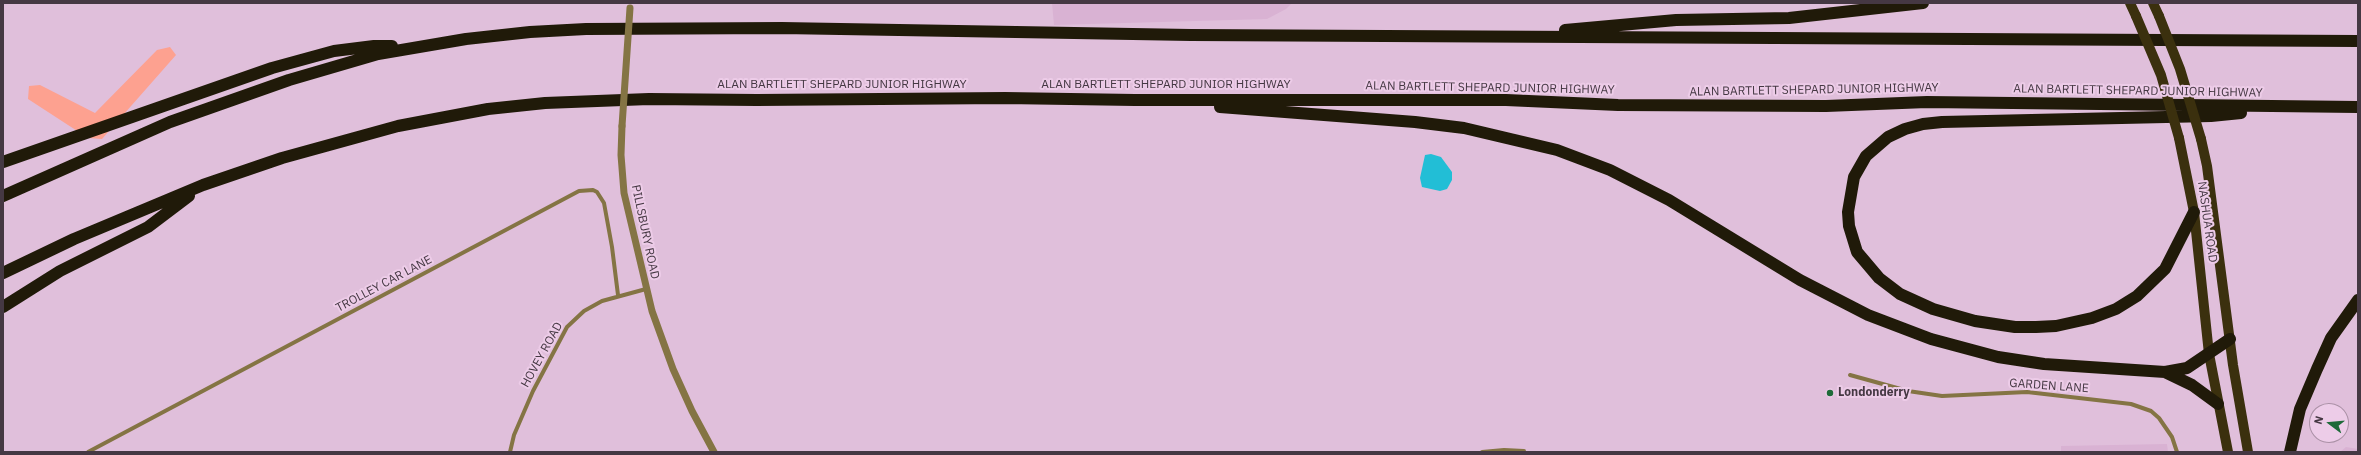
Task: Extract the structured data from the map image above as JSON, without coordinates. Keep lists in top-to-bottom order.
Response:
{
  "streets": {
    "highway": ["ALAN BARTLETT SHEPARD JUNIOR HIGHWAY"],
    "main road": ["NASHUA ROAD"],
    "street": [
      "PILLSBURY ROAD",
      "TROLLEY CAR LANE",
      "HOVEY ROAD",
      "GARDEN LANE"
    ]
  },
  "crossings": [
    ["PILLSBURY ROAD", "HOVEY ROAD"],
    ["TROLLEY CAR LANE", "HOVEY ROAD"]
  ],
  "places": ["Londonderry"],
  "north": "left"
}
